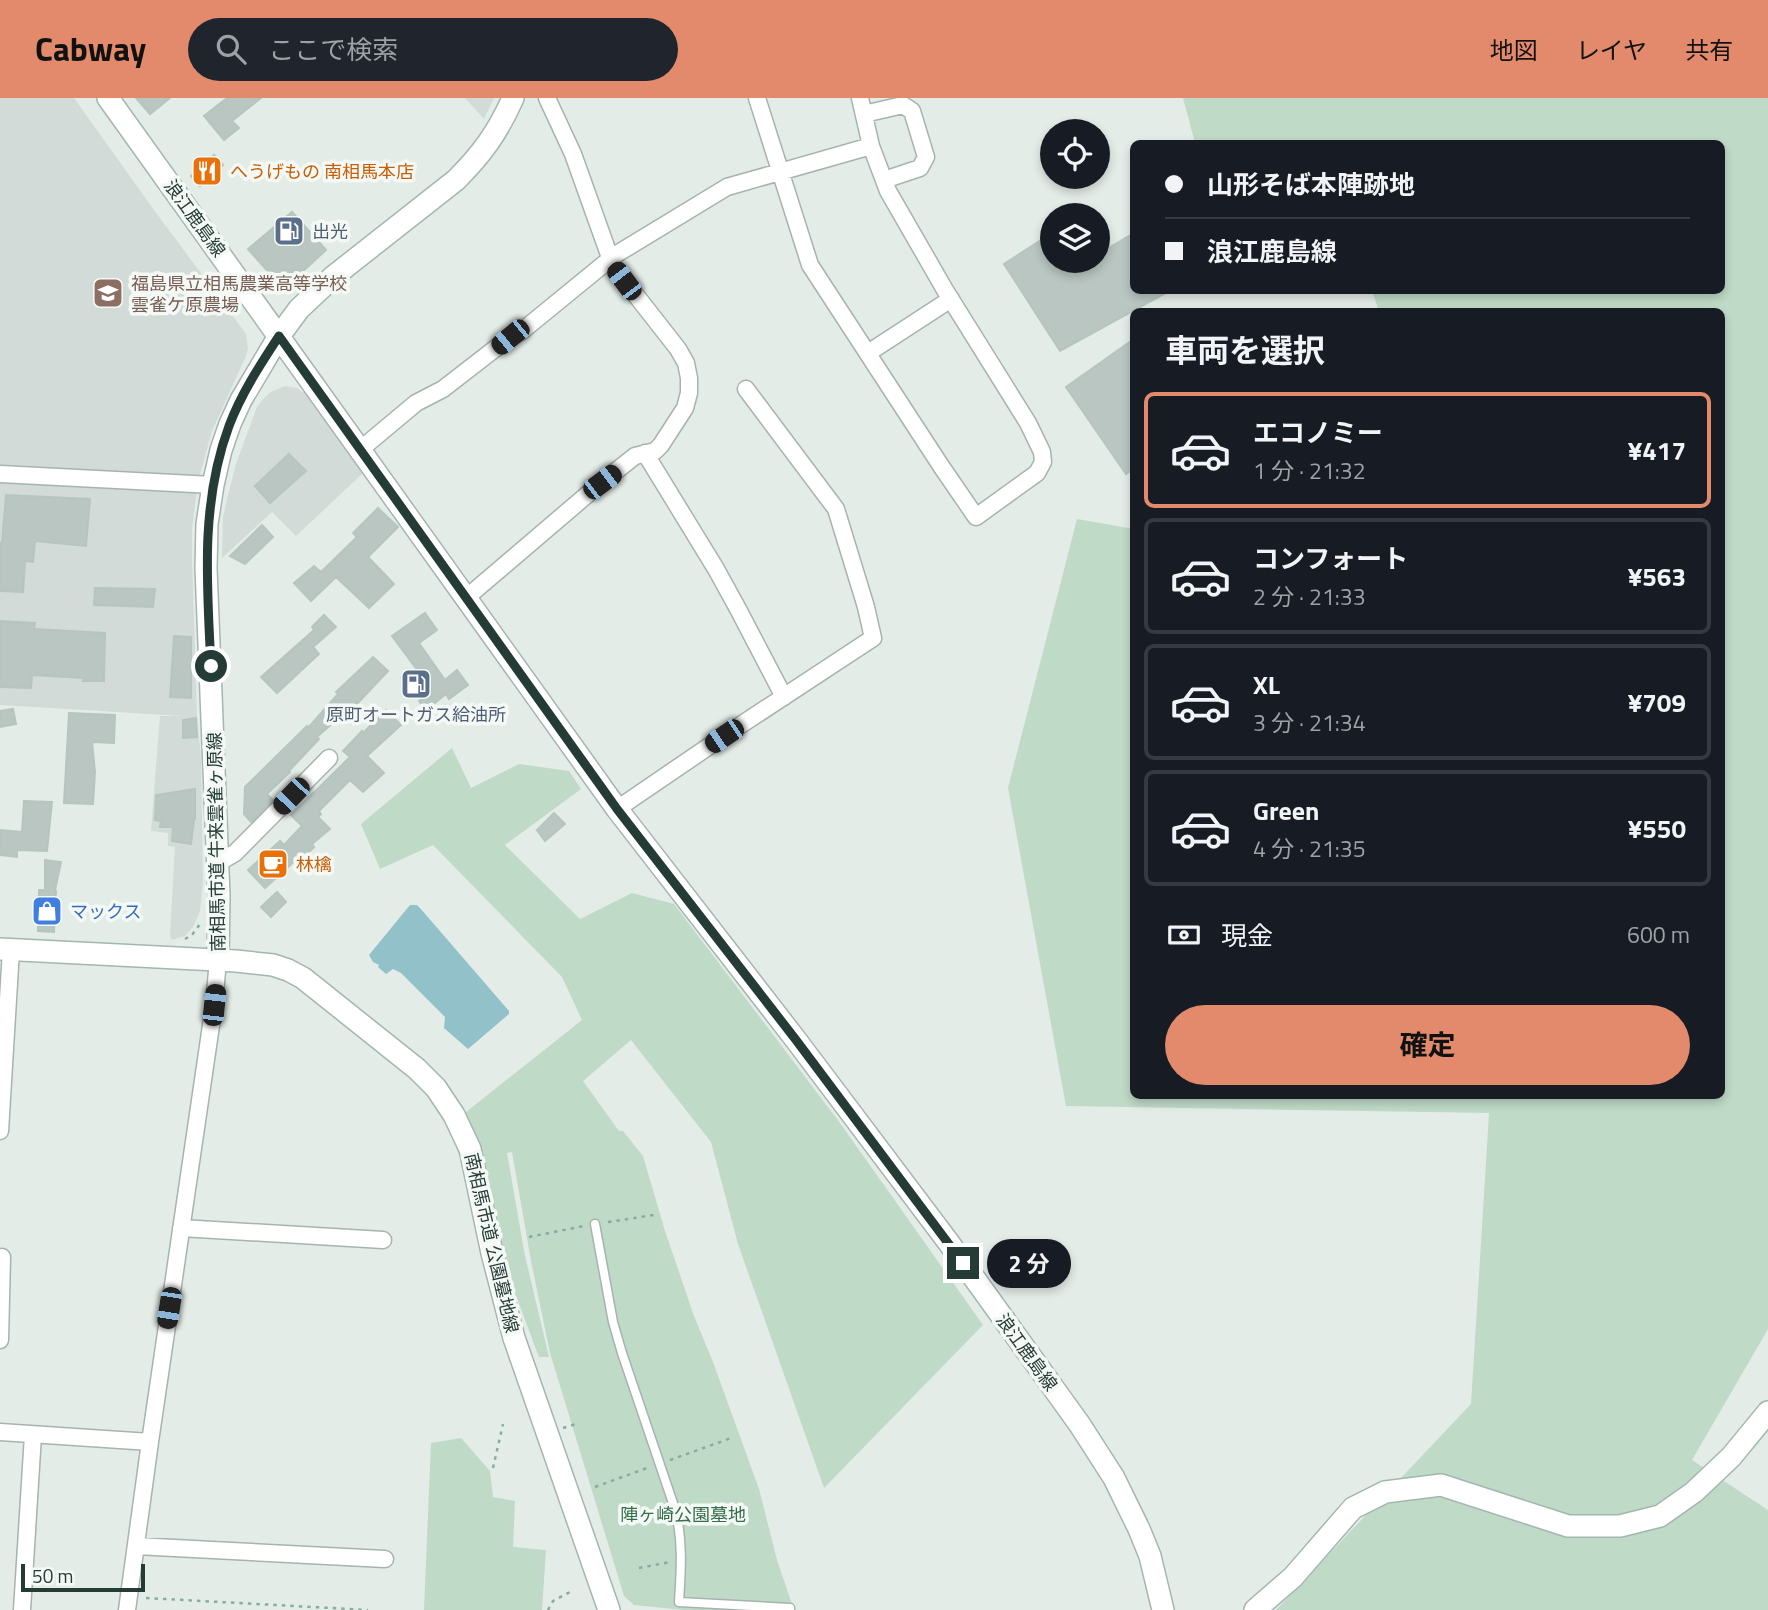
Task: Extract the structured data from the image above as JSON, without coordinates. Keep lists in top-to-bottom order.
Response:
{
  "streets": {
    "street": ["浪江鹿島線", "南相馬市道 牛来雲雀ヶ原線", "南相馬市道 公園墓地線"]
  },
  "crossings": [
    ["浪江鹿島線", "南相馬市道 牛来雲雀ヶ原線"],
    ["南相馬市道 牛来雲雀ヶ原線", "南相馬市道 公園墓地線"]
  ],
  "parks": ["陣ヶ崎公園墓地"],
  "places": {
    "restaurant": ["へうげもの 南相馬本店"],
    "fuel station": ["出光", "原町オートガス給油所"],
    "school or university": ["福島県立相馬農業高等学校 雲雀ケ原農場"],
    "cafe": ["林檎"],
    "shop": ["マックス"]
  },
  "scale_bar": "50 m",
  "page": {
    "header": "Cabway",
    "search": "ここで検索",
    "nav": ["地図", "レイヤ", "共有"],
    "banner": ["山形そば本陣跡地", "浪江鹿島線"],
    "heading": "車両を選択",
    "list": [
      {
        "name": "エコノミー",
        "note": "1 分 · 21:32",
        "value": "¥417"
      },
      {
        "name": "コンフォート",
        "note": "2 分 · 21:33",
        "value": "¥563"
      },
      {
        "name": "XL",
        "note": "3 分 · 21:34",
        "value": "¥709"
      },
      {
        "name": "Green",
        "note": "4 分 · 21:35",
        "value": "¥550"
      }
    ],
    "pay": ["現金", "600 m"],
    "buttons": "確定",
    "bubble": "2 分",
    "scale": "50 m"
  }
}
